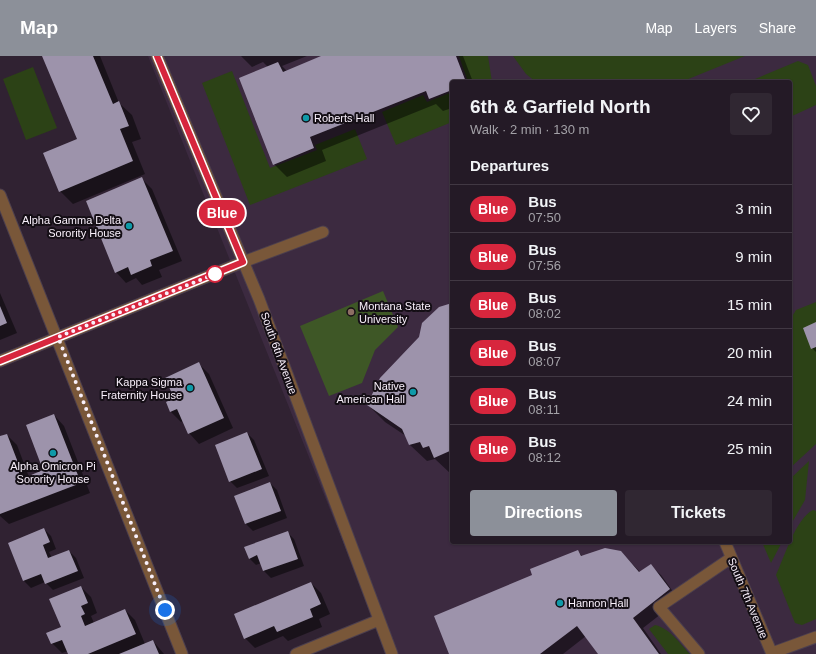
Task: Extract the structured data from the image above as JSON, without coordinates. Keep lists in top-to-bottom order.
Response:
{
  "streets": {
    "street": ["South 6th Avenue", "South 7th Avenue"]
  },
  "places": [
    "Roberts Hall",
    "Alpha Gamma Delta Sorority House",
    "Montana State University",
    "Kappa Sigma Fraternity House",
    "Native American Hall",
    "Alpha Omicron Pi Sorority House",
    "Hannon Hall"
  ],
  "lines": ["bus line Blue"],
  "page": {
    "header": "Map",
    "nav": ["Map", "Layers", "Share"],
    "on_map": "Blue",
    "heading": [
      ["6th & Garfield North", "Walk · 2 min · 130 m"],
      "Departures"
    ],
    "list": [
      {
        "mark": "Blue",
        "name": "Bus",
        "note": "07:50",
        "value": "3 min"
      },
      {
        "mark": "Blue",
        "name": "Bus",
        "note": "07:56",
        "value": "9 min"
      },
      {
        "mark": "Blue",
        "name": "Bus",
        "note": "08:02",
        "value": "15 min"
      },
      {
        "mark": "Blue",
        "name": "Bus",
        "note": "08:07",
        "value": "20 min"
      },
      {
        "mark": "Blue",
        "name": "Bus",
        "note": "08:11",
        "value": "24 min"
      },
      {
        "mark": "Blue",
        "name": "Bus",
        "note": "08:12",
        "value": "25 min"
      }
    ],
    "buttons": ["Directions", "Tickets"]
  }
}
